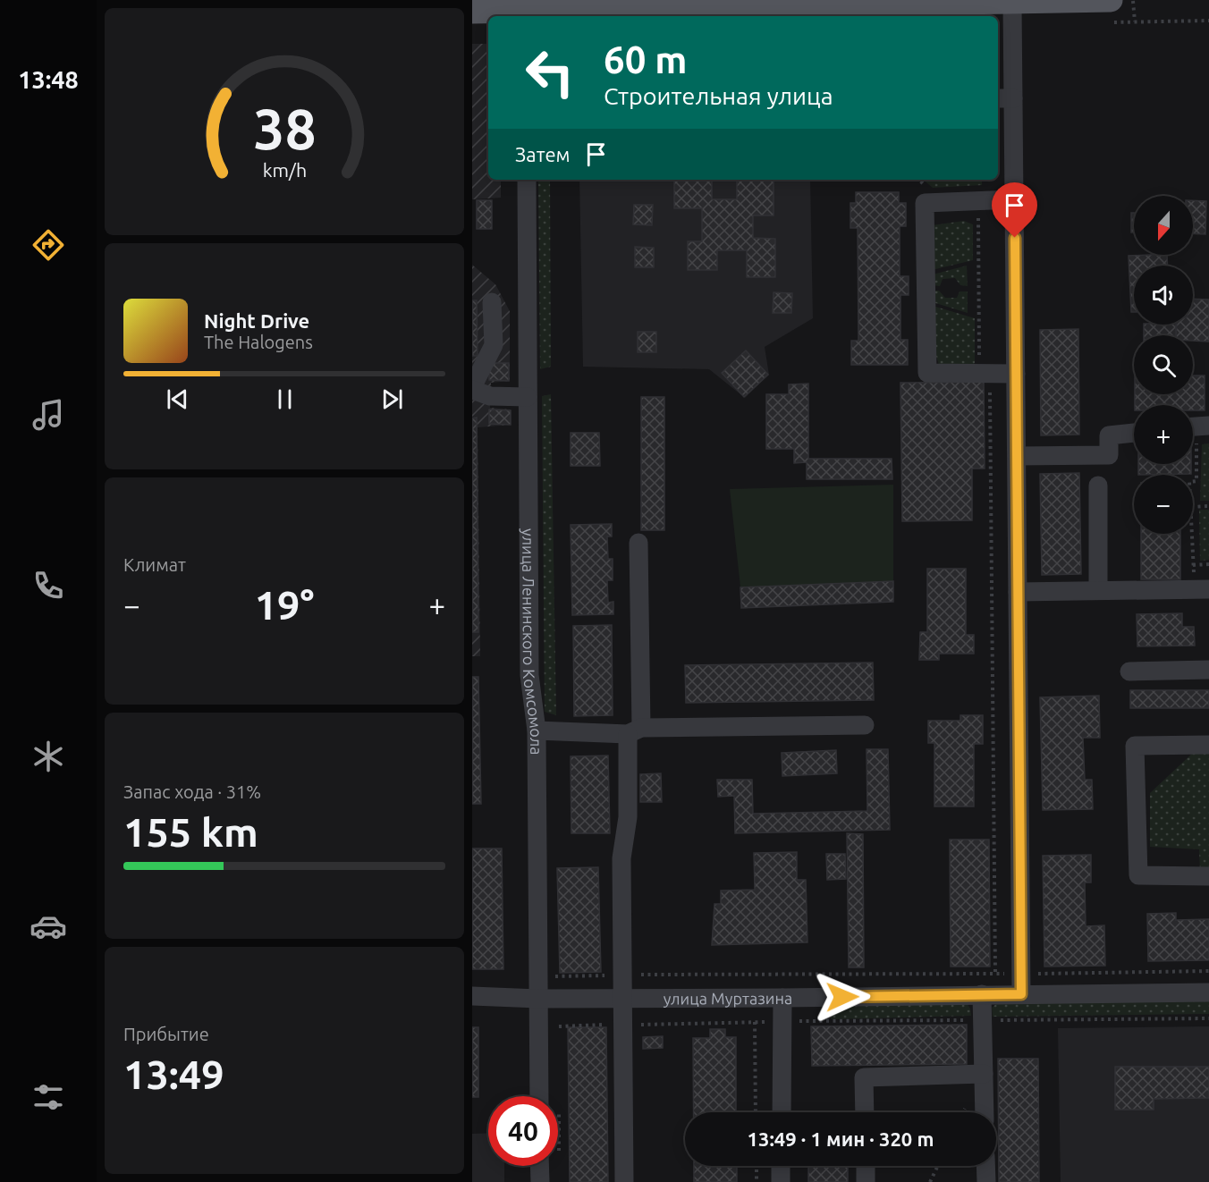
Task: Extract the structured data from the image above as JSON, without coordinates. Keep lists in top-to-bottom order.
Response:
{
  "streets": {
    "street": ["улица Ленинского Комсомола", "улица Муртазина"]
  },
  "crossings": [
    ["улица Ленинского Комсомола", "улица Муртазина"]
  ],
  "north": "bottom",
  "page": {
    "tabs": "13:48",
    "turn": ["60 m", "Строительная улица"],
    "then": "Затем",
    "map_buttons": ["+", "−"],
    "song": ["Night Drive", "The Halogens"],
    "tile": [
      "Климат",
      ["Запас хода · 31%", "155 km"],
      ["Прибытие", "13:49"]
    ],
    "heat": ["−", "19°", "+"],
    "limit": "40",
    "trip": "13:49 · 1 мин · 320 m",
    "gauge": ["38", "km/h"]
  }
}
